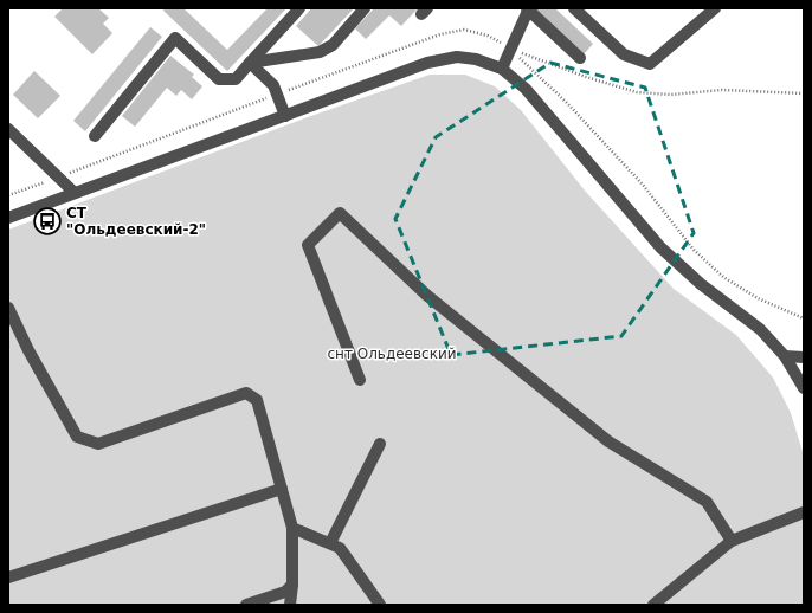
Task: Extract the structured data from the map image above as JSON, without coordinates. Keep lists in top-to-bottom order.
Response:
{
  "parks": ["снт Ольдеевский"],
  "places": {
    "bus stop": ["СТ \"Ольдеевский-2\""]
  }
}
